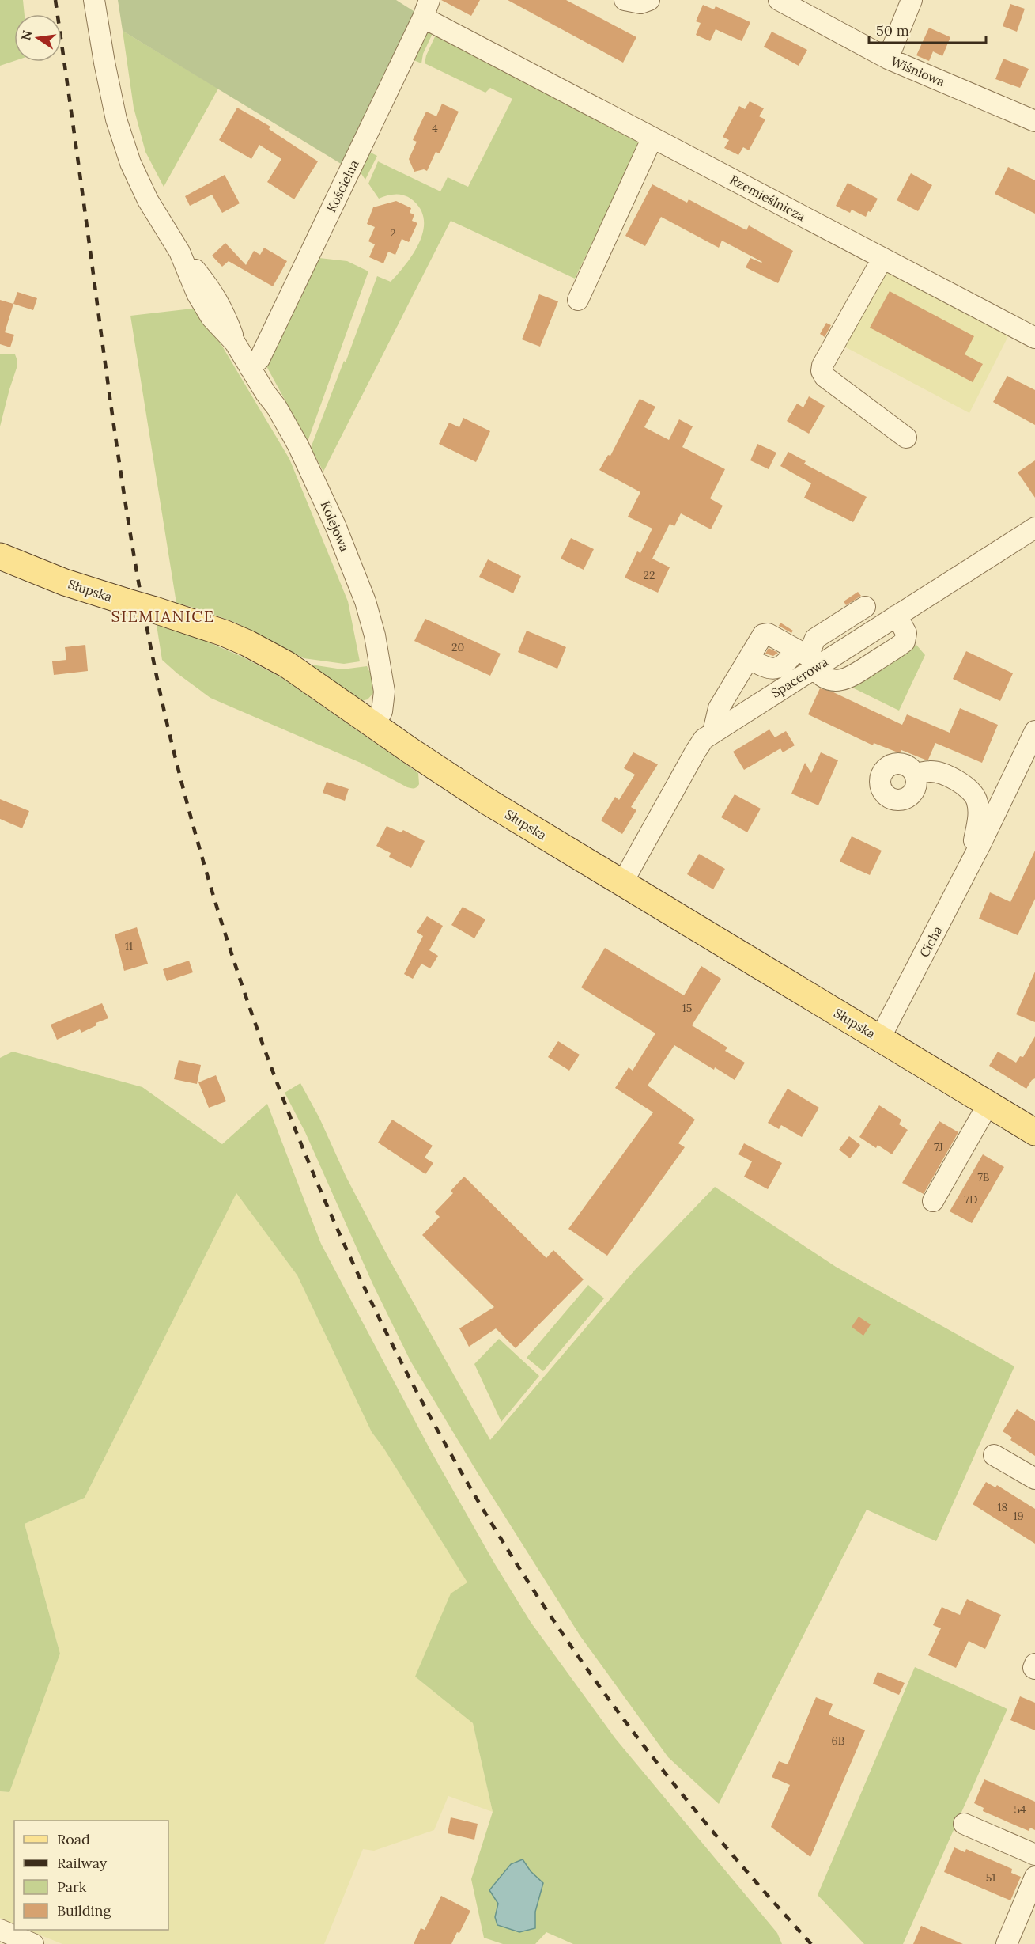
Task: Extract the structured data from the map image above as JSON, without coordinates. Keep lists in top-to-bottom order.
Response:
{
  "streets": {
    "main road": ["Słupska"],
    "street": [
      "Wiśniowa",
      "Kościelna",
      "Rzemieślnicza",
      "Kolejowa",
      "Spacerowa",
      "Cicha"
    ]
  },
  "crossings": [
    ["Kościelna", "Rzemieślnicza"],
    ["Kościelna", "Kolejowa"],
    ["Kolejowa", "Słupska"],
    ["Słupska", "Spacerowa"],
    ["Słupska", "Cicha"]
  ],
  "districts": ["SIEMIANICE"],
  "house_numbers": [
    "4",
    "2",
    "22",
    "20",
    "11",
    "15",
    "7J",
    "7B",
    "7D",
    "18",
    "19",
    "6B",
    "54",
    "51"
  ],
  "legend": [
    "Road",
    "Railway",
    "Park",
    "Building"
  ],
  "scale_bar": "50 m",
  "north": "left"
}
